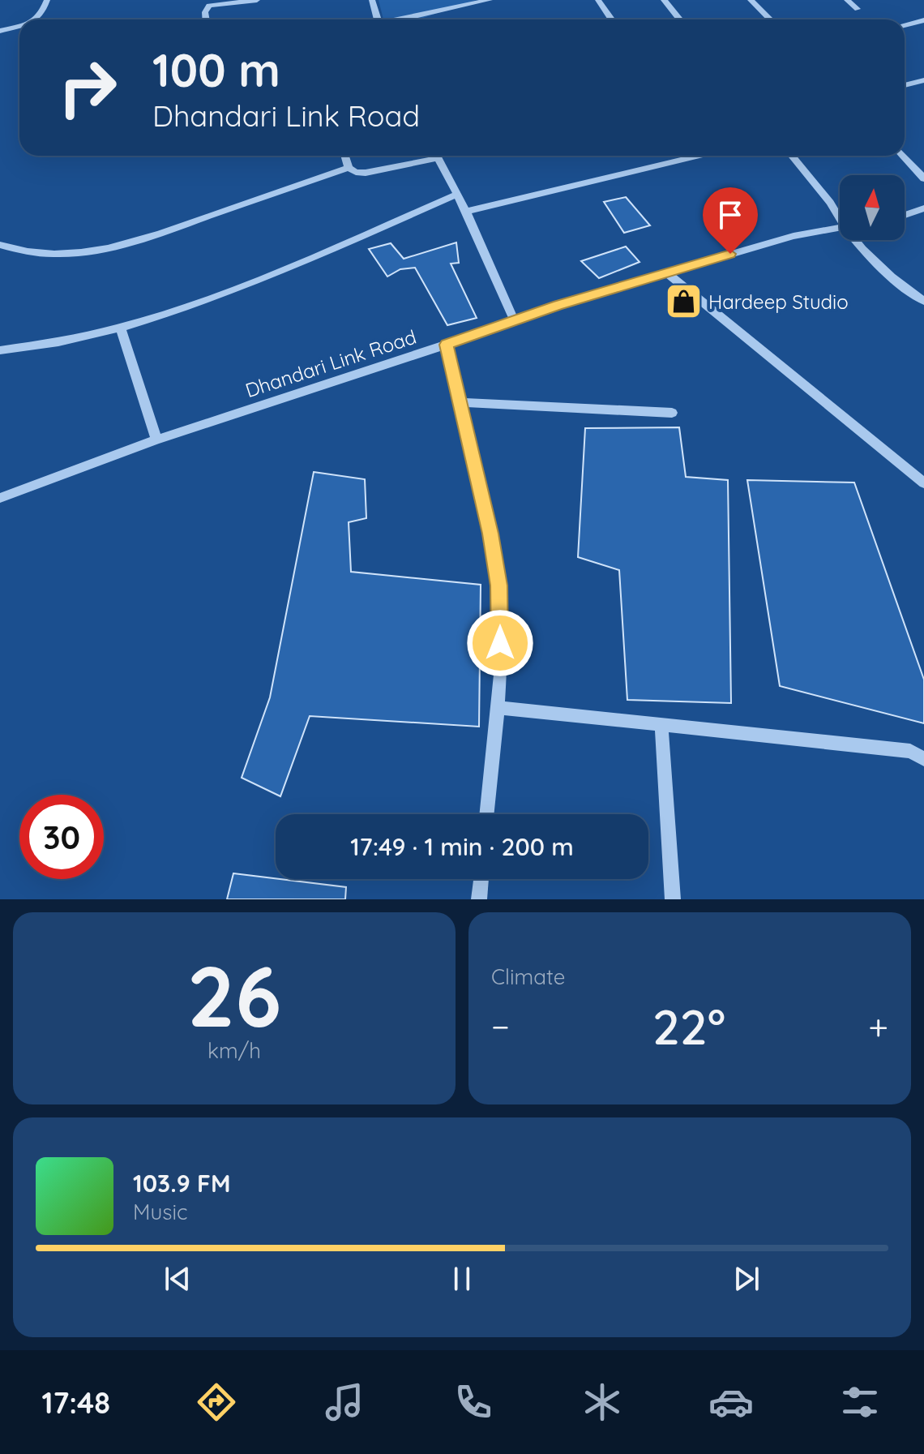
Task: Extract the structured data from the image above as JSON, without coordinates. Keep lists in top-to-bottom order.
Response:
{
  "streets": {
    "street": ["Dhandari Link Road"]
  },
  "places": {
    "shop": ["Hardeep Studio"]
  },
  "north": "top",
  "page": {
    "turn": ["100 m", "Dhandari Link Road"],
    "limit": "30",
    "trip": "17:49 · 1 min · 200 m",
    "tile": [
      ["26", "km/h"],
      "Climate"
    ],
    "heat": ["−", "22°", "+"],
    "song": ["103.9 FM", "Music"],
    "tabs": "17:48"
  }
}
